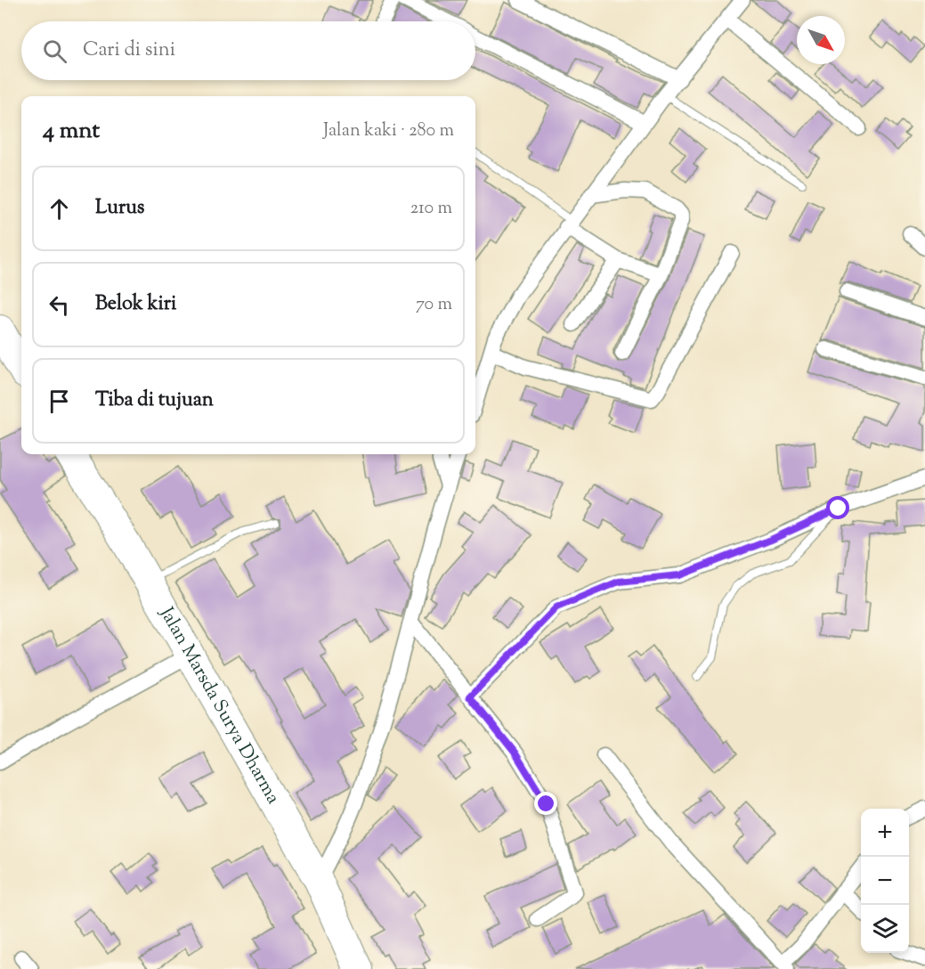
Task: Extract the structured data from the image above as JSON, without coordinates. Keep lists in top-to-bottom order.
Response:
{
  "streets": {
    "highway": ["Jalan Marsda Surya Dharma"]
  },
  "north": "bottom right",
  "page": {
    "search": "Cari di sini",
    "heading": ["4 mnt", "Jalan kaki · 280 m"],
    "list": [
      ["Lurus", "210 m"],
      ["Belok kiri", "70 m"],
      "Tiba di tujuan"
    ],
    "map_buttons": ["+", "−"]
  }
}
